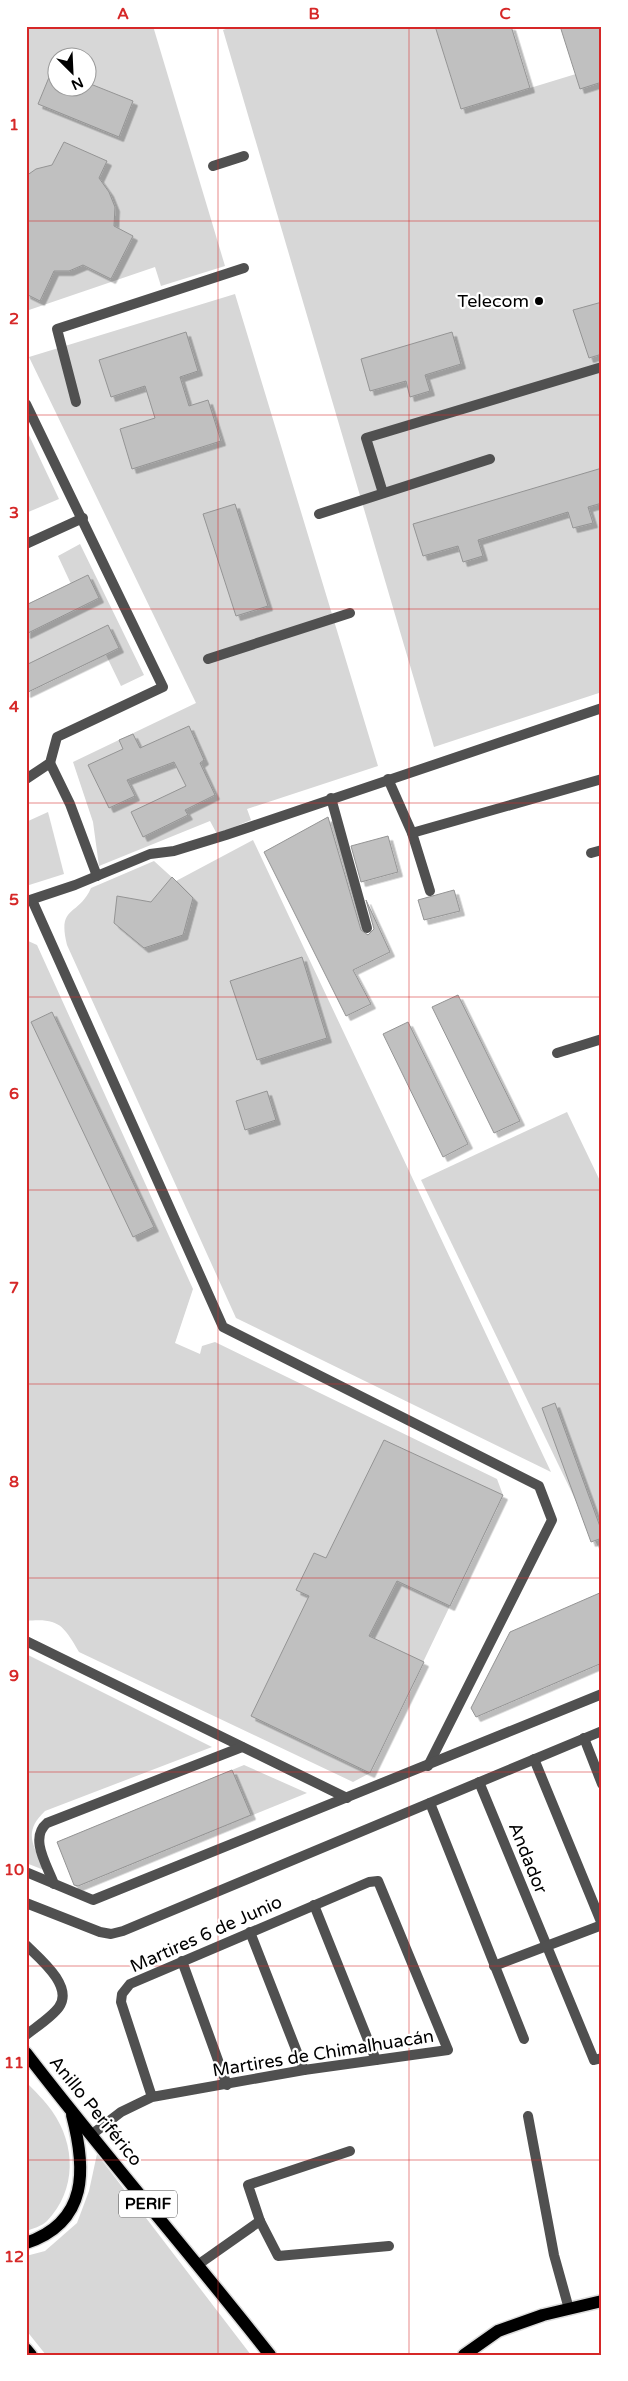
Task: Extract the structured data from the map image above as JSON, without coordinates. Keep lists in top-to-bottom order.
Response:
{
  "streets": {
    "main road": ["Anillo Periférico", "PERIF"],
    "street": ["Andador", "Martires 6 de Junio", "Martires de Chimalhuacán"]
  },
  "crossings": [
    ["Martires 6 de Junio", "Martires de Chimalhuacán"],
    ["Martires de Chimalhuacán", "Anillo Periférico"]
  ],
  "places": ["Telecom"],
  "north": "bottom right",
  "grid": {
    "columns": ["A", "B", "C"],
    "rows": [
      "1",
      "2",
      "3",
      "4",
      "5",
      "6",
      "7",
      "8",
      "9",
      "10",
      "11",
      "12"
    ]
  }
}
